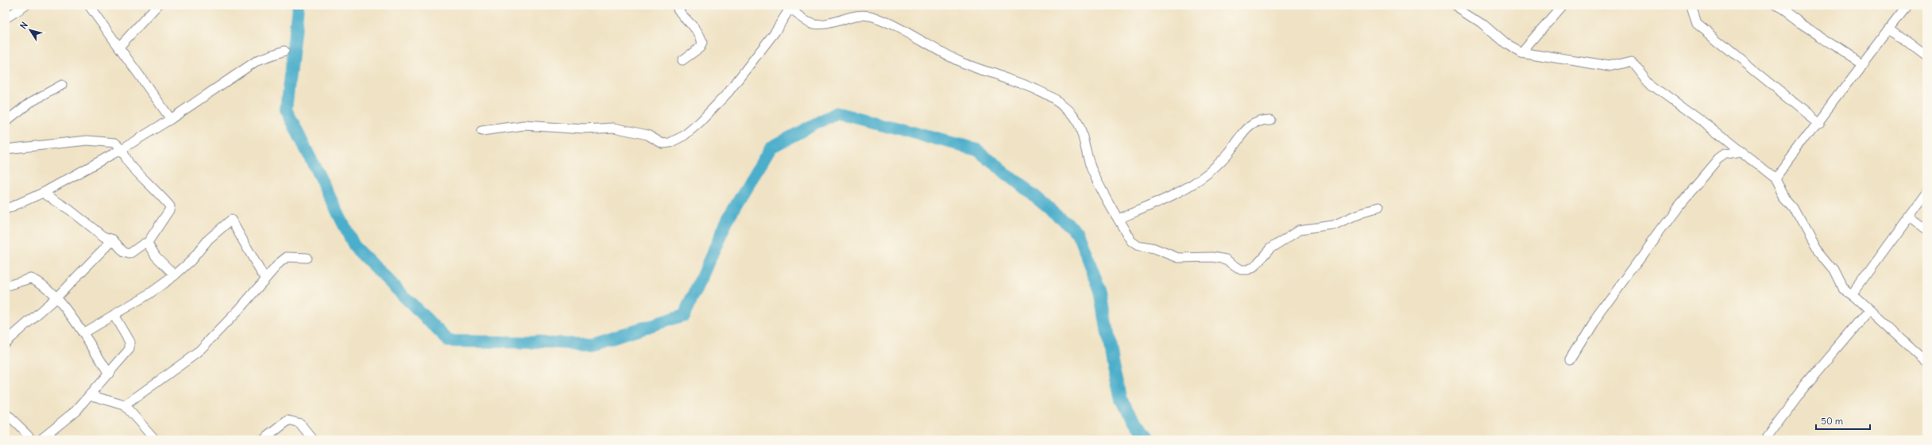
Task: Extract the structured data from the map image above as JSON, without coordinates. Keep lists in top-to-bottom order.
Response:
{
  "scale_bar": "50 m",
  "north": "top left"
}
